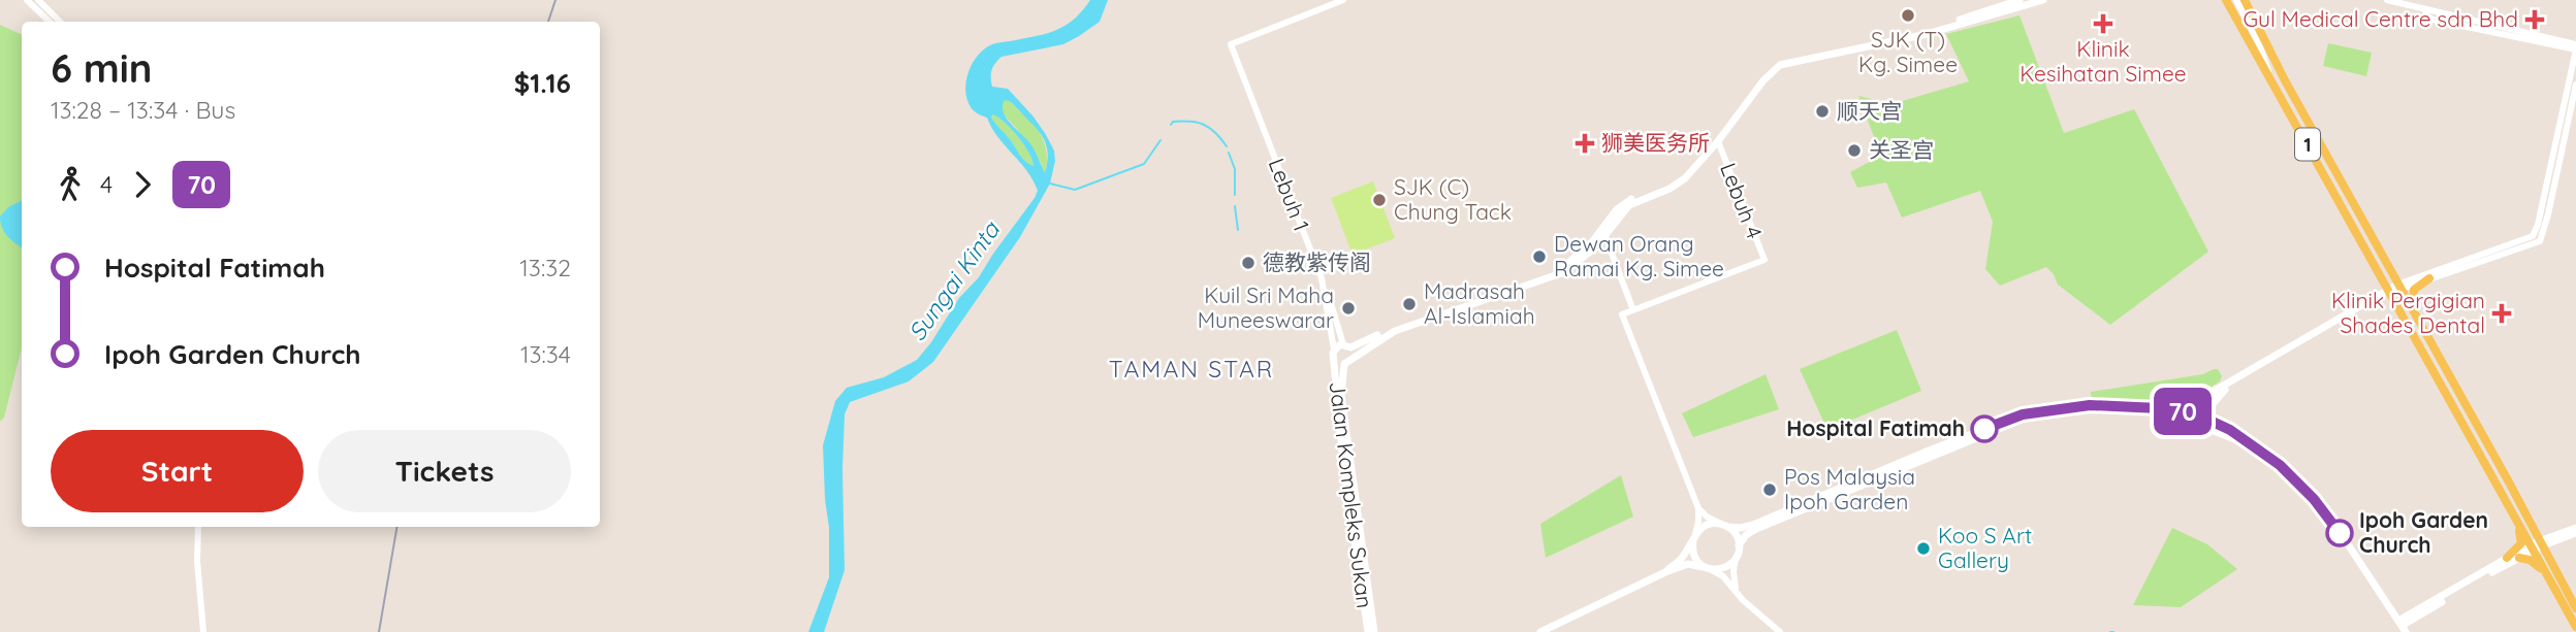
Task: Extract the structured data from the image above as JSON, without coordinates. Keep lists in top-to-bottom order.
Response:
{
  "streets": {
    "main road": ["1", "Jalan Kompleks Sukan"],
    "street": ["Lebuh 1", "Lebuh 4"]
  },
  "crossings": [
    ["Lebuh 1", "Jalan Kompleks Sukan"],
    ["Lebuh 4", "Jalan Kompleks Sukan"]
  ],
  "districts": ["TAMAN STAR"],
  "water": ["Sungai Kinta"],
  "places": {
    "other": [
      "SJK (T) Kg. Simee",
      "顺天宫",
      "关圣宫",
      "SJK (C) Chung Tack",
      "Dewan Orang Ramai Kg. Simee",
      "德教紫传阁",
      "Madrasah Al-Islamiah",
      "Kuil Sri Maha Muneeswarar",
      "Hospital Fatimah",
      "Pos Malaysia Ipoh Garden",
      "Ipoh Garden Church",
      "Koo S Art Gallery"
    ],
    "health": [
      "Gul Medical Centre sdn Bhd",
      "Klinik Kesihatan Simee",
      "狮美医务所",
      "Klinik Pergigian Shades Dental"
    ]
  },
  "lines": ["bus line 70"],
  "page": {
    "on_map": "70",
    "heading": ["6 min", "13:28 – 13:34 · Bus", "$1.16"],
    "legs": ["4", "70"],
    "list": [
      {
        "name": "Hospital Fatimah",
        "value": "13:32"
      },
      {
        "name": "Ipoh Garden Church",
        "value": "13:34"
      }
    ],
    "buttons": ["Start", "Tickets"]
  }
}
